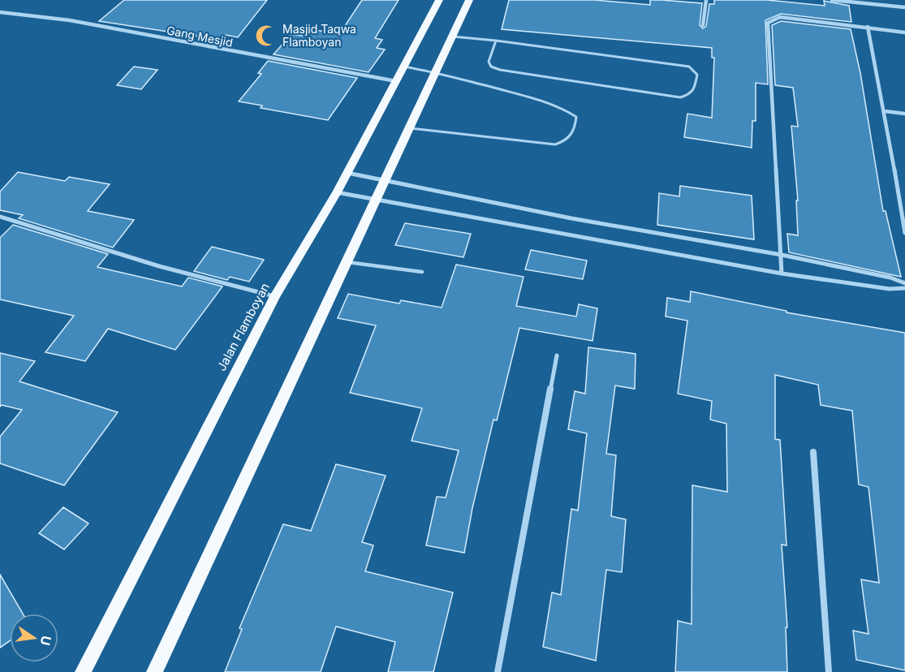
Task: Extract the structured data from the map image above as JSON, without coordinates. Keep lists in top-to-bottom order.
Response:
{
  "streets": {
    "main road": ["Jalan Flamboyan"],
    "street": ["Gang Mesjid"]
  },
  "crossings": [
    ["Gang Mesjid", "Jalan Flamboyan"]
  ],
  "places": {
    "mosque": ["Masjid Taqwa Flamboyan"]
  },
  "north": "right"
}
